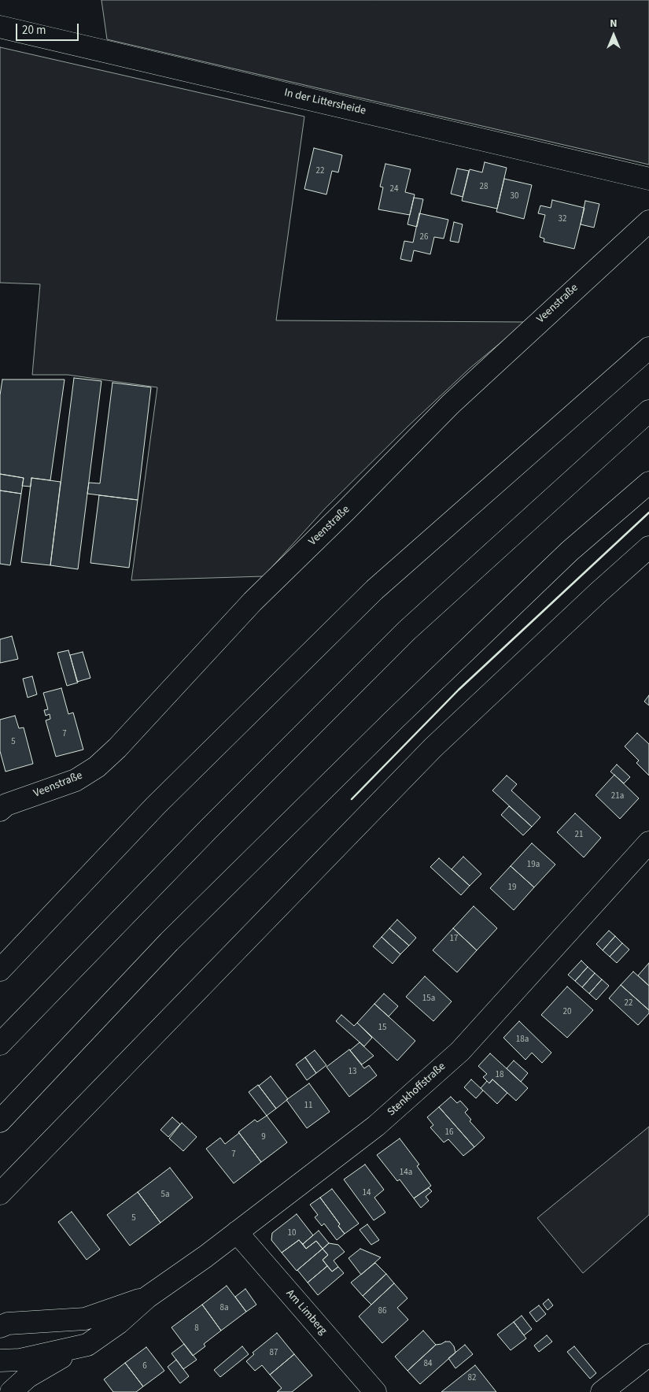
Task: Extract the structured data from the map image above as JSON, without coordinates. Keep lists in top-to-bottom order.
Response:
{
  "streets": {
    "main road": [
      "In der Littersheide",
      "Veenstraße",
      "Stenkhoffstraße",
      "Am Limberg"
    ]
  },
  "crossings": [
    ["Stenkhoffstraße", "Am Limberg"]
  ],
  "house_numbers": [
    "22",
    "28",
    "24",
    "30",
    "32",
    "26",
    "7",
    "5",
    "21a",
    "21",
    "19a",
    "19",
    "17",
    "15a",
    "22",
    "20",
    "15",
    "18a",
    "13",
    "18",
    "11",
    "16",
    "9",
    "7",
    "14a",
    "14",
    "5a",
    "5",
    "10",
    "8a",
    "86",
    "8",
    "87",
    "84",
    "6",
    "82"
  ],
  "scale_bar": "20 m",
  "north": "top"
}
